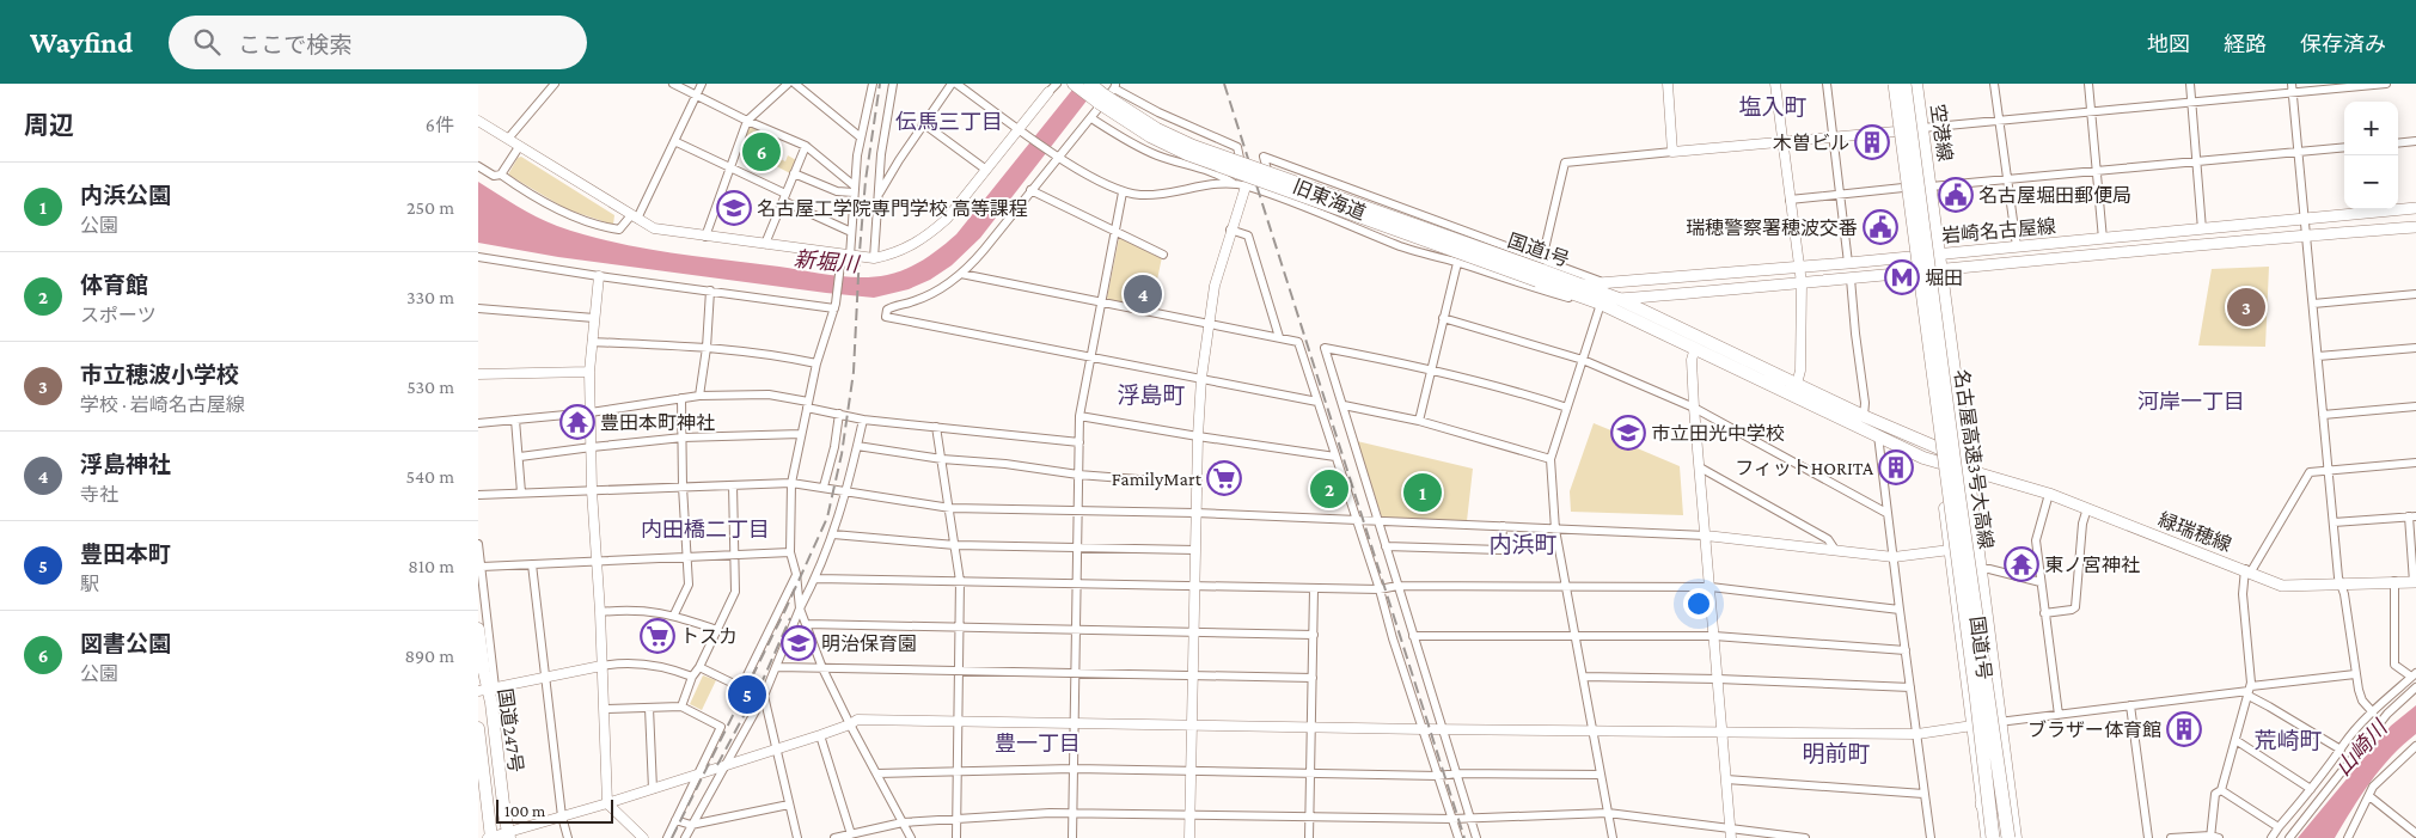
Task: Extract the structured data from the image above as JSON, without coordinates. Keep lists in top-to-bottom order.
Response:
{
  "streets": {
    "highway": ["名古屋高速3号大高線"],
    "main road": [
      "空港線",
      "岩崎名古屋線",
      "国道1号",
      "緑瑞穂線",
      "国道247号"
    ],
    "street": ["旧東海道"]
  },
  "crossings": [
    ["空港線", "岩崎名古屋線"],
    ["空港線", "国道1号"],
    ["空港線", "緑瑞穂線"],
    ["旧東海道", "岩崎名古屋線"],
    ["旧東海道", "国道1号"],
    ["岩崎名古屋線", "国道1号"],
    ["国道1号", "緑瑞穂線"]
  ],
  "districts": [
    "塩入町",
    "伝馬三丁目",
    "浮島町",
    "河岸一丁目",
    "内田橋二丁目",
    "内浜町",
    "荒崎町",
    "豊一丁目",
    "明前町"
  ],
  "water": ["新堀川", "山崎川"],
  "places": {
    "building": ["木曽ビル", "フィットHORITA", "ブラザー体育館"],
    "public building": ["名古屋堀田郵便局", "瑞穂警察署穂波交番"],
    "school or university": ["名古屋工学院専門学校 高等課程", "市立田光中学校", "明治保育園"],
    "metro station": ["堀田"],
    "temple": ["豊田本町神社", "東ノ宮神社"],
    "supermarket": ["FamilyMart", "トスカ"]
  },
  "scale_bar": "100 m",
  "page": {
    "header": "Wayfind",
    "search": "ここで検索",
    "nav": ["地図", "経路", "保存済み"],
    "heading": ["周辺", "6件"],
    "map_buttons": ["+", "−"],
    "pins": [
      "6",
      "4",
      "3",
      "2",
      "1",
      "5"
    ],
    "list": [
      {
        "mark": "1",
        "name": "内浜公園",
        "note": "公園",
        "value": "250 m"
      },
      {
        "mark": "2",
        "name": "体育館",
        "note": "スポーツ",
        "value": "330 m"
      },
      {
        "mark": "3",
        "name": "市立穂波小学校",
        "note": "学校 · 岩崎名古屋線",
        "value": "530 m"
      },
      {
        "mark": "4",
        "name": "浮島神社",
        "note": "寺社",
        "value": "540 m"
      },
      {
        "mark": "5",
        "name": "豊田本町",
        "note": "駅",
        "value": "810 m"
      },
      {
        "mark": "6",
        "name": "図書公園",
        "note": "公園",
        "value": "890 m"
      }
    ],
    "scale": "100 m"
  }
}
